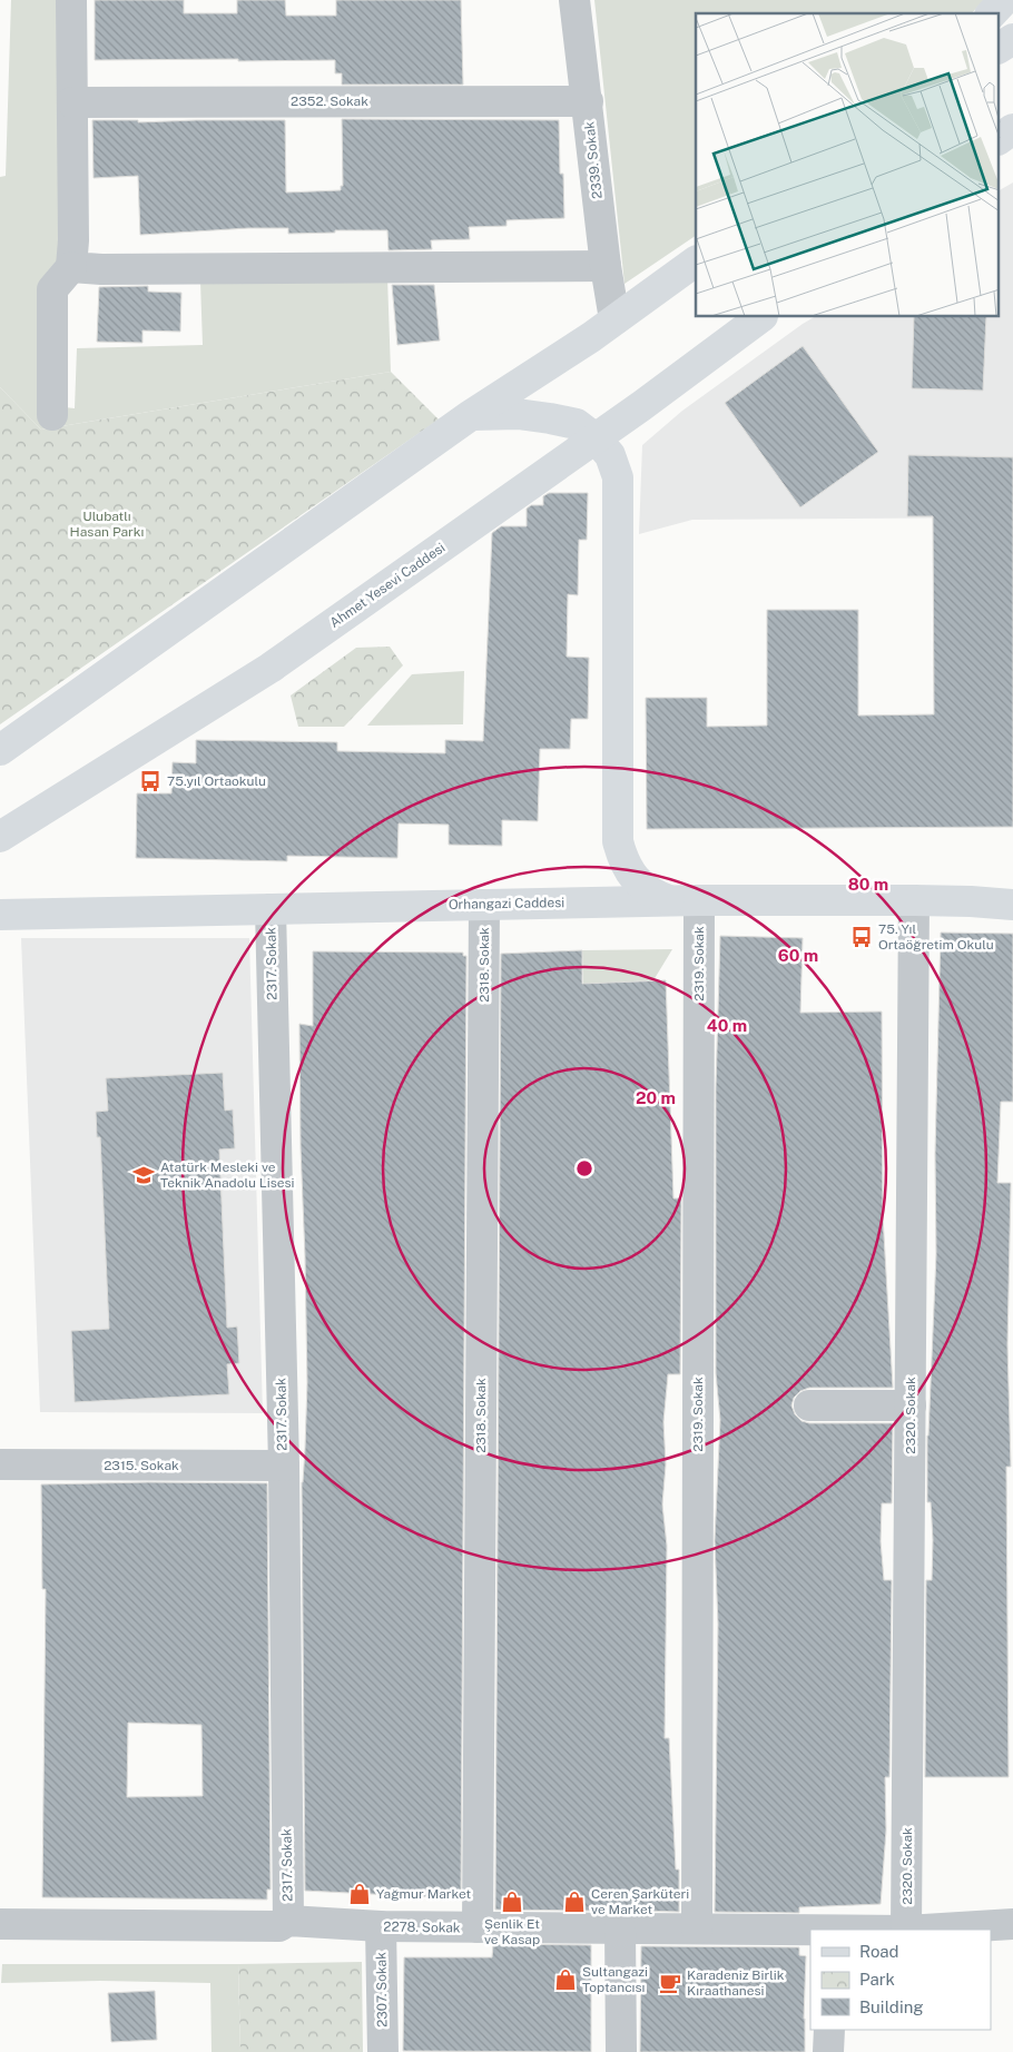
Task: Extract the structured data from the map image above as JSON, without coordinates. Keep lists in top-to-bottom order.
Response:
{
  "streets": {
    "main road": ["Ahmet Yesevi Caddesi", "Orhangazi Caddesi"],
    "street": [
      "2352. Sokak",
      "2339. Sokak",
      "2317. Sokak",
      "2319. Sokak",
      "2318. Sokak",
      "2320. Sokak",
      "2315. Sokak",
      "2278. Sokak",
      "2307. Sokak"
    ]
  },
  "crossings": [
    ["2352. Sokak", "2339. Sokak"],
    ["Orhangazi Caddesi", "2317. Sokak"],
    ["Orhangazi Caddesi", "2319. Sokak"],
    ["Orhangazi Caddesi", "2318. Sokak"],
    ["Orhangazi Caddesi", "2320. Sokak"],
    ["2317. Sokak", "2315. Sokak"],
    ["2317. Sokak", "2278. Sokak"],
    ["2319. Sokak", "2278. Sokak"],
    ["2318. Sokak", "2278. Sokak"],
    ["2278. Sokak", "2307. Sokak"]
  ],
  "parks": ["Ulubatlı Hasan Parkı"],
  "places": {
    "bus stop": ["75.yıl Ortaokulu", "75. Yıl Ortaöğretim Okulu"],
    "school or university": ["Atatürk Mesleki ve Teknik Anadolu Lisesi"],
    "shop": [
      "Yağmur Market",
      "Şenlik Et ve Kasap",
      "Ceren Şarküteri ve Market",
      "Sultangazi Toptancısı"
    ],
    "cafe": ["Karadeniz Birlik Kıraathanesi"]
  },
  "legend": ["Road", "Park", "Building"],
  "rings": [
    "80 m",
    "60 m",
    "40 m",
    "20 m"
  ]
}
